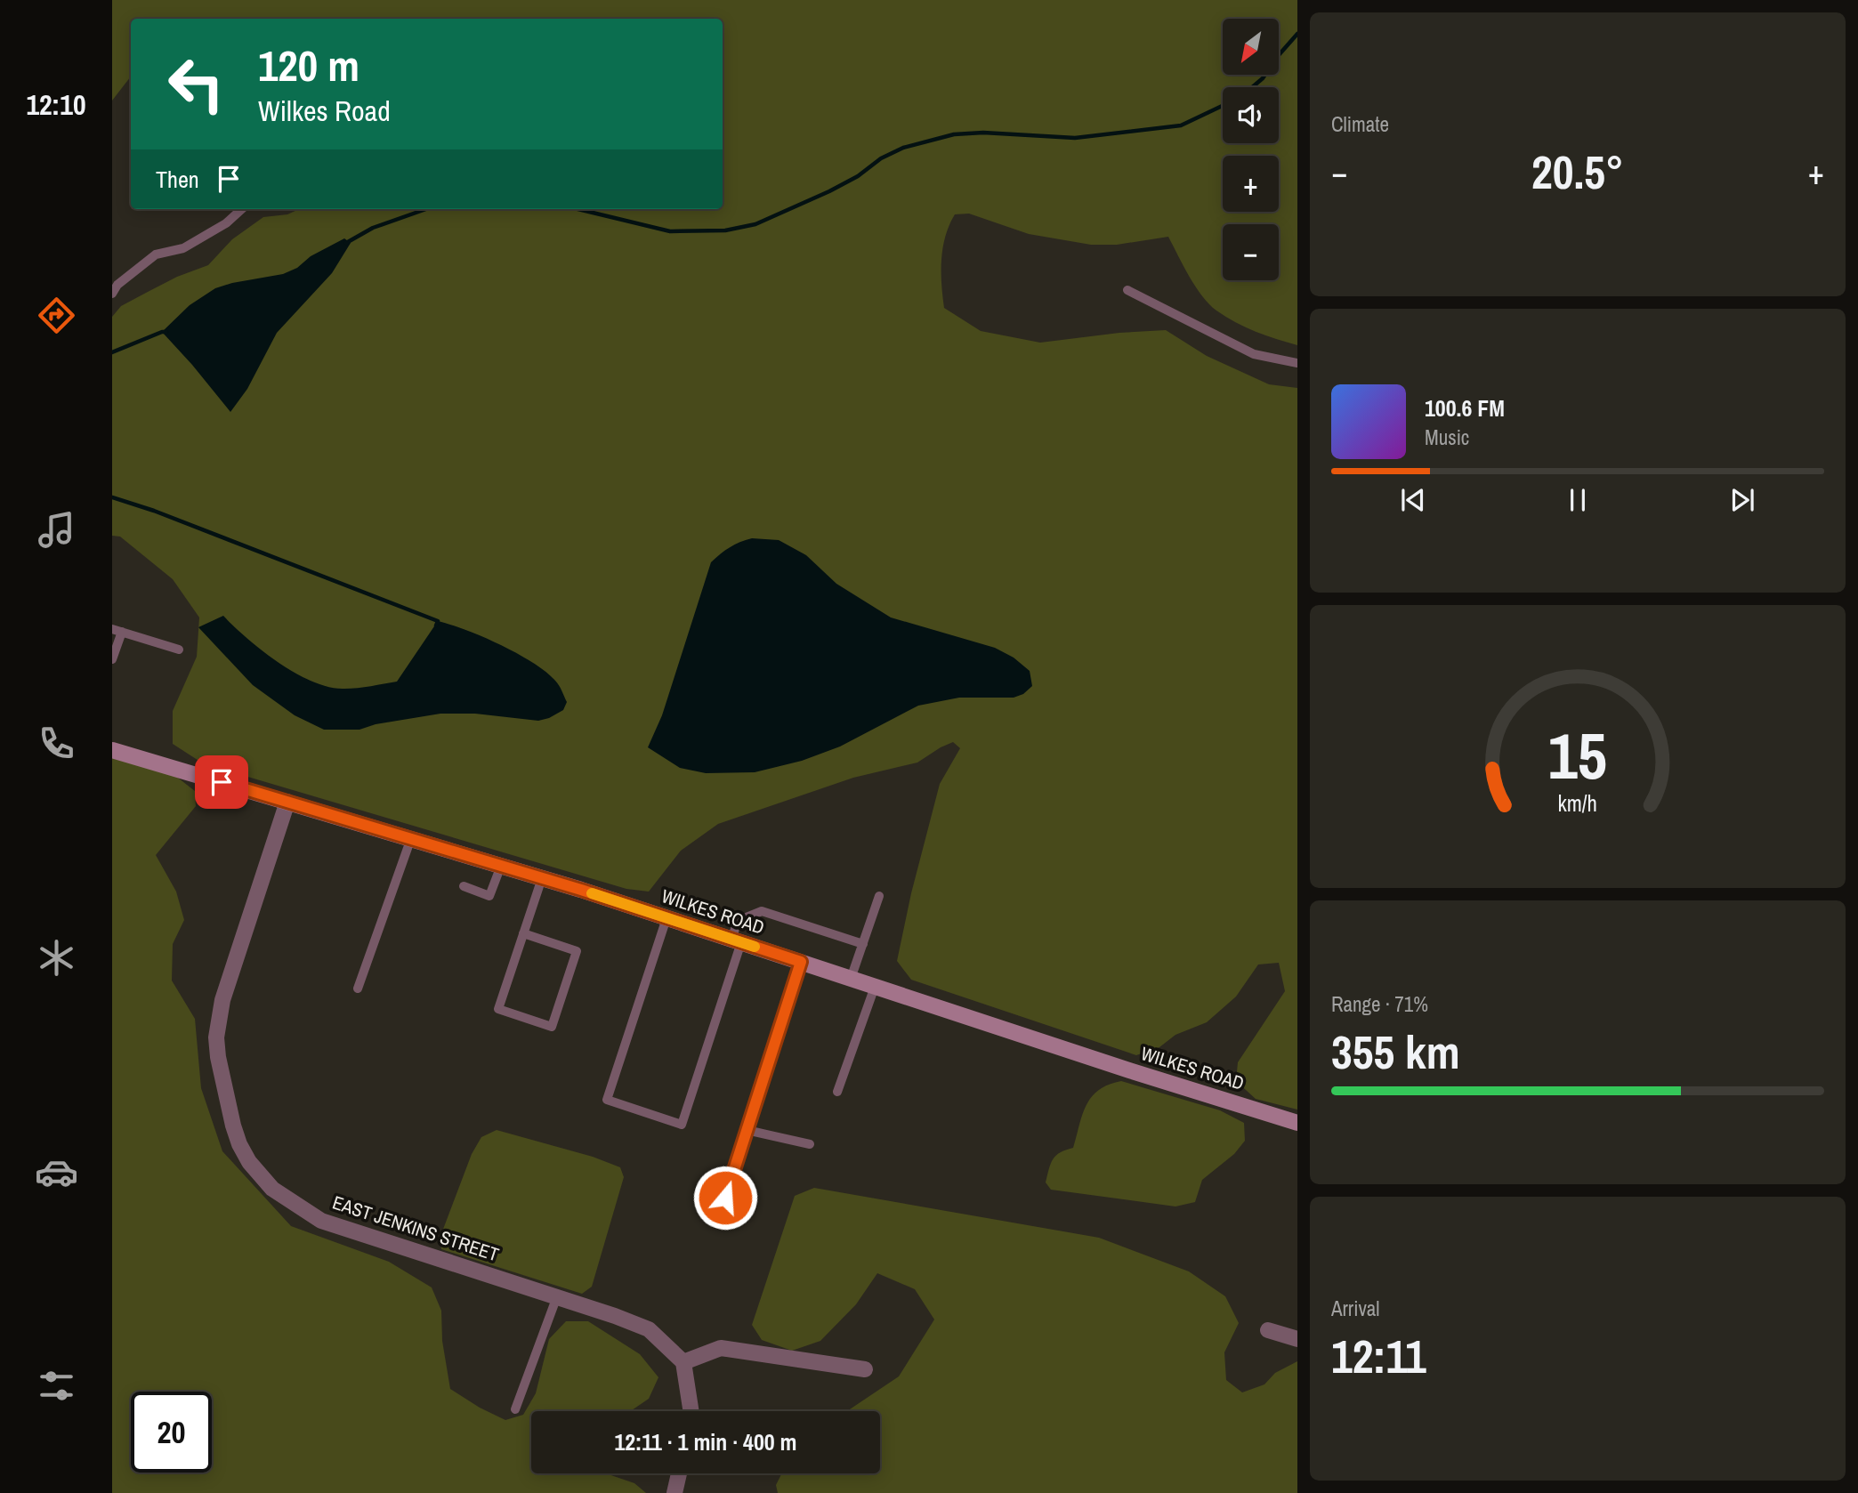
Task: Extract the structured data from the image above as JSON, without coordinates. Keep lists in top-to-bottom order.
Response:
{
  "streets": {
    "street": ["WILKES ROAD", "EAST JENKINS STREET"]
  },
  "crossings": [
    ["WILKES ROAD", "EAST JENKINS STREET"]
  ],
  "north": "bottom left",
  "page": {
    "tabs": "12:10",
    "tile": [
      "Climate",
      ["Range · 71%", "355 km"],
      ["Arrival", "12:11"]
    ],
    "map_buttons": ["+", "−"],
    "turn": ["120 m", "Wilkes Road"],
    "heat": ["−", "20.5°", "+"],
    "then": "Then",
    "song": ["100.6 FM", "Music"],
    "limit": "20",
    "trip": "12:11 · 1 min · 400 m",
    "gauge": ["15", "km/h"]
  }
}
